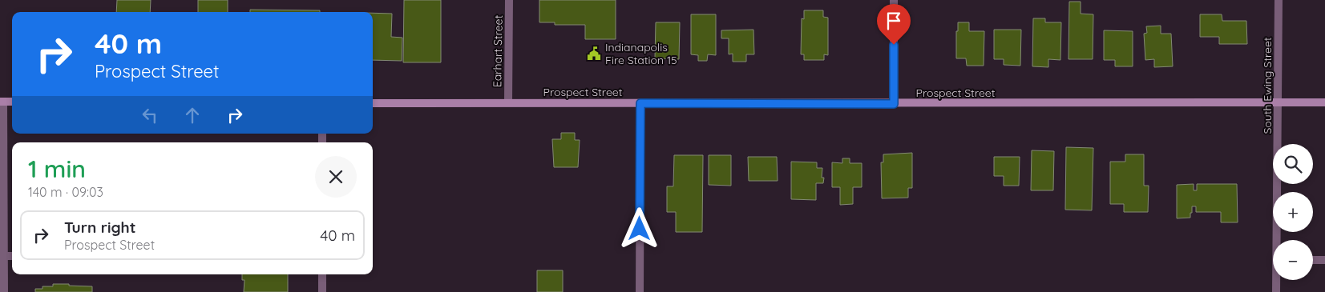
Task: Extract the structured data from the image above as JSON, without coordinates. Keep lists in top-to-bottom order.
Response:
{
  "streets": {
    "main road": ["Prospect Street"],
    "street": ["Earhart Street", "South Ewing Street"]
  },
  "crossings": [
    ["Earhart Street", "Prospect Street"],
    ["South Ewing Street", "Prospect Street"]
  ],
  "places": {
    "public building": ["Indianapolis Fire Station 15"]
  },
  "page": {
    "turn": ["40 m", "Prospect Street"],
    "heading": ["1 min", "140 m · 09:03"],
    "map_buttons": ["+", "−"],
    "list": [
      {
        "name": "Turn right",
        "note": "Prospect Street",
        "value": "40 m"
      }
    ]
  }
}
